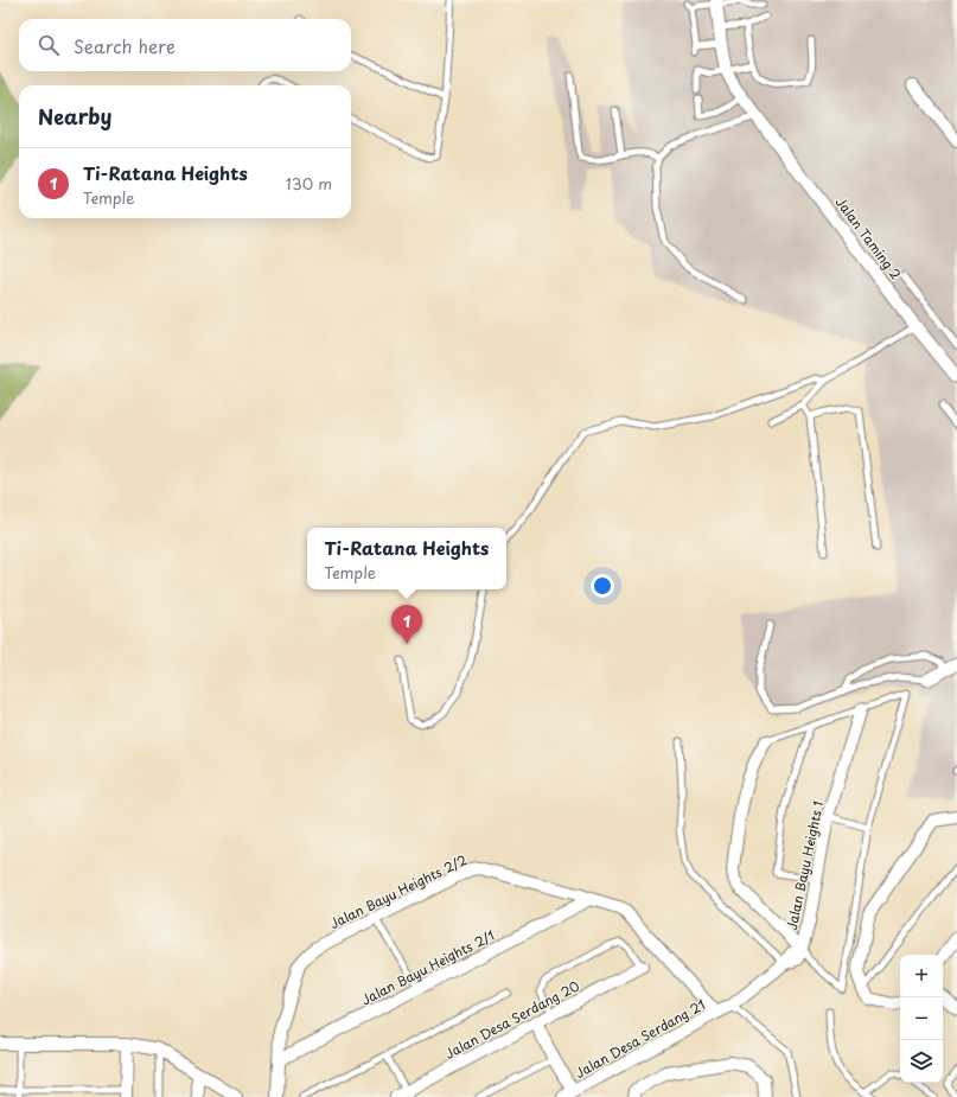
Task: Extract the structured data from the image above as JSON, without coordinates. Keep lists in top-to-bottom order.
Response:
{
  "streets": {
    "street": [
      "Jalan Taming 2",
      "Jalan Bayu Heights 1",
      "Jalan Bayu Heights 2/2",
      "Jalan Bayu Heights 2/1",
      "Jalan Desa Serdang 20",
      "Jalan Desa Serdang 21"
    ]
  },
  "crossings": [
    ["Jalan Bayu Heights 1", "Jalan Desa Serdang 21"],
    ["Jalan Bayu Heights 2/2", "Jalan Bayu Heights 2/1"],
    ["Jalan Bayu Heights 2/2", "Jalan Desa Serdang 21"]
  ],
  "page": {
    "search": "Search here",
    "heading": "Nearby",
    "list": [
      {
        "mark": "1",
        "name": "Ti-Ratana Heights",
        "note": "Temple",
        "value": "130 m"
      }
    ],
    "popup": ["Ti-Ratana Heights", "Temple"],
    "pins": "1",
    "map_buttons": ["+", "−"]
  }
}
